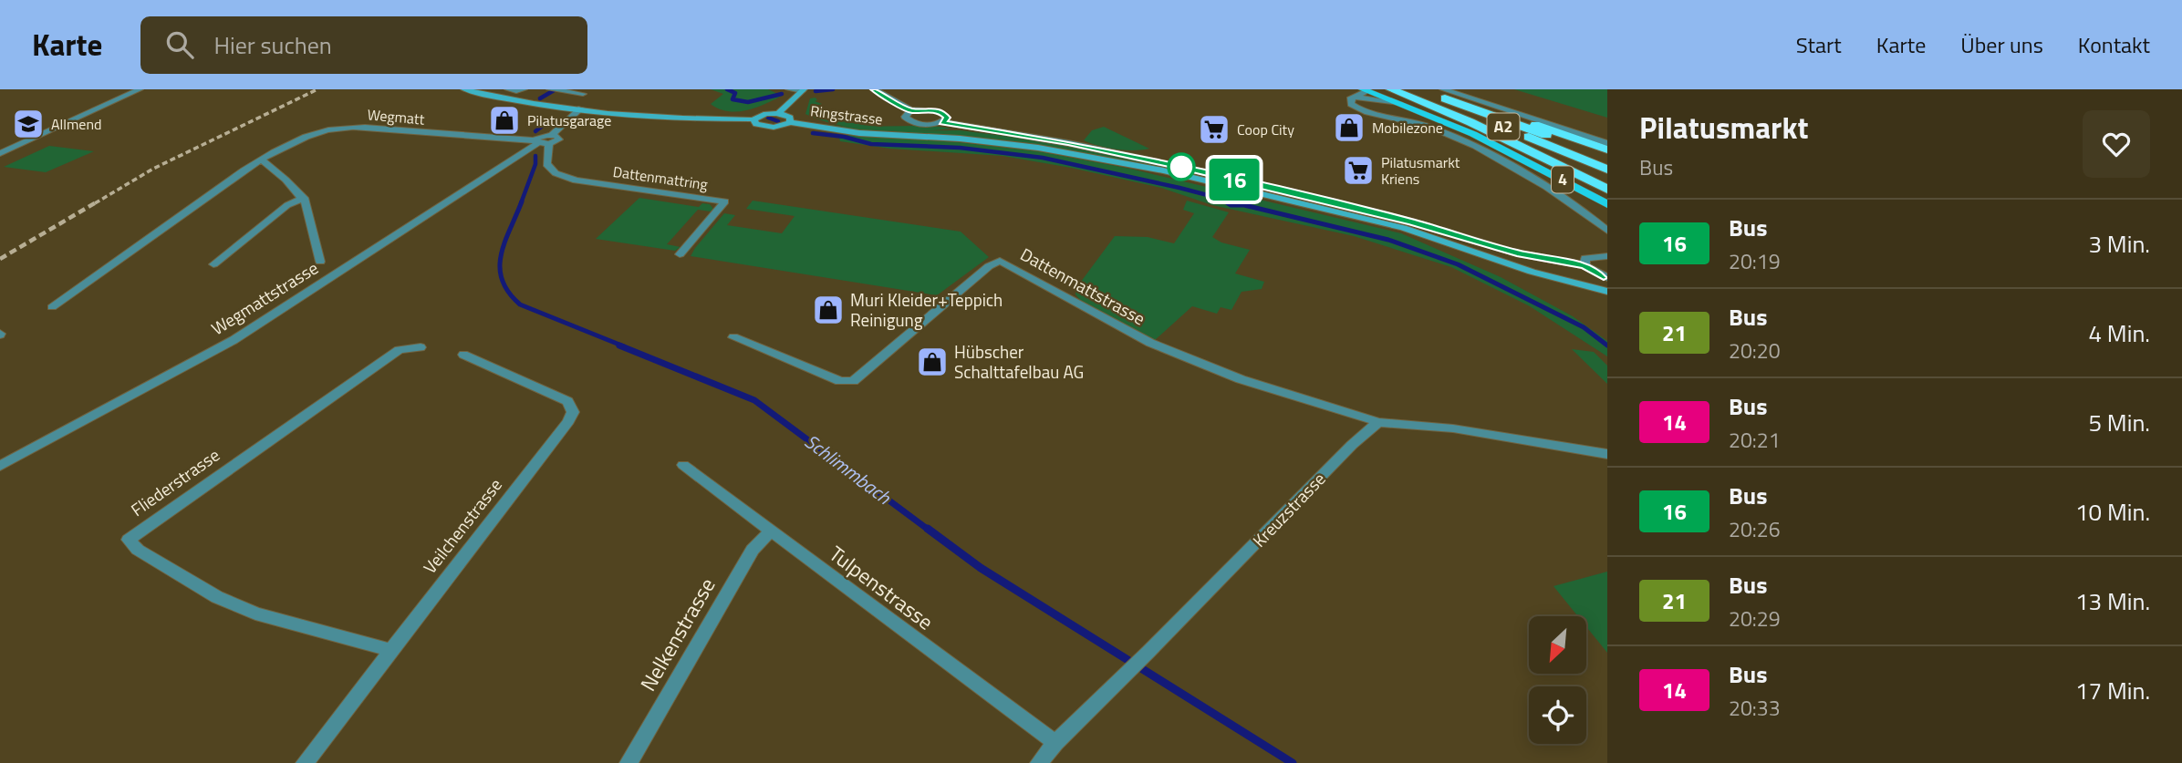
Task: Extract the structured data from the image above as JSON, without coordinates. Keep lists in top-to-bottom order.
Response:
{
  "streets": {
    "highway": ["A2"],
    "main road": ["Ringstrasse", "4"],
    "street": [
      "Wegmatt",
      "Dattenmattring",
      "Dattenmattstrasse",
      "Wegmattstrasse",
      "Fliederstrasse",
      "Kreuzstrasse",
      "Veilchenstrasse",
      "Tulpenstrasse",
      "Nelkenstrasse"
    ]
  },
  "crossings": [
    ["Wegmatt", "Dattenmattring"],
    ["Wegmatt", "Wegmattstrasse"],
    ["Dattenmattring", "Wegmattstrasse"],
    ["Dattenmattstrasse", "Kreuzstrasse"],
    ["Fliederstrasse", "Veilchenstrasse"],
    ["Kreuzstrasse", "Tulpenstrasse"],
    ["Tulpenstrasse", "Nelkenstrasse"]
  ],
  "water": ["Schlimmbach"],
  "places": {
    "shop": [
      "Pilatusgarage",
      "Mobilezone",
      "Muri Kleider+Teppich Reinigung",
      "Hübscher Schalttafelbau AG"
    ],
    "school or university": ["Allmend"],
    "supermarket": ["Coop City", "Pilatusmarkt Kriens"]
  },
  "lines": ["bus line 16"],
  "north": "bottom left",
  "page": {
    "header": "Karte",
    "search": "Hier suchen",
    "nav": [
      "Start",
      "Karte",
      "Über uns",
      "Kontakt"
    ],
    "on_map": "16",
    "heading": ["Pilatusmarkt", "Bus"],
    "list": [
      {
        "mark": "16",
        "name": "Bus",
        "note": "20:19",
        "value": "3 Min."
      },
      {
        "mark": "21",
        "name": "Bus",
        "note": "20:20",
        "value": "4 Min."
      },
      {
        "mark": "14",
        "name": "Bus",
        "note": "20:21",
        "value": "5 Min."
      },
      {
        "mark": "16",
        "name": "Bus",
        "note": "20:26",
        "value": "10 Min."
      },
      {
        "mark": "21",
        "name": "Bus",
        "note": "20:29",
        "value": "13 Min."
      },
      {
        "mark": "14",
        "name": "Bus",
        "note": "20:33",
        "value": "17 Min."
      }
    ]
  }
}
